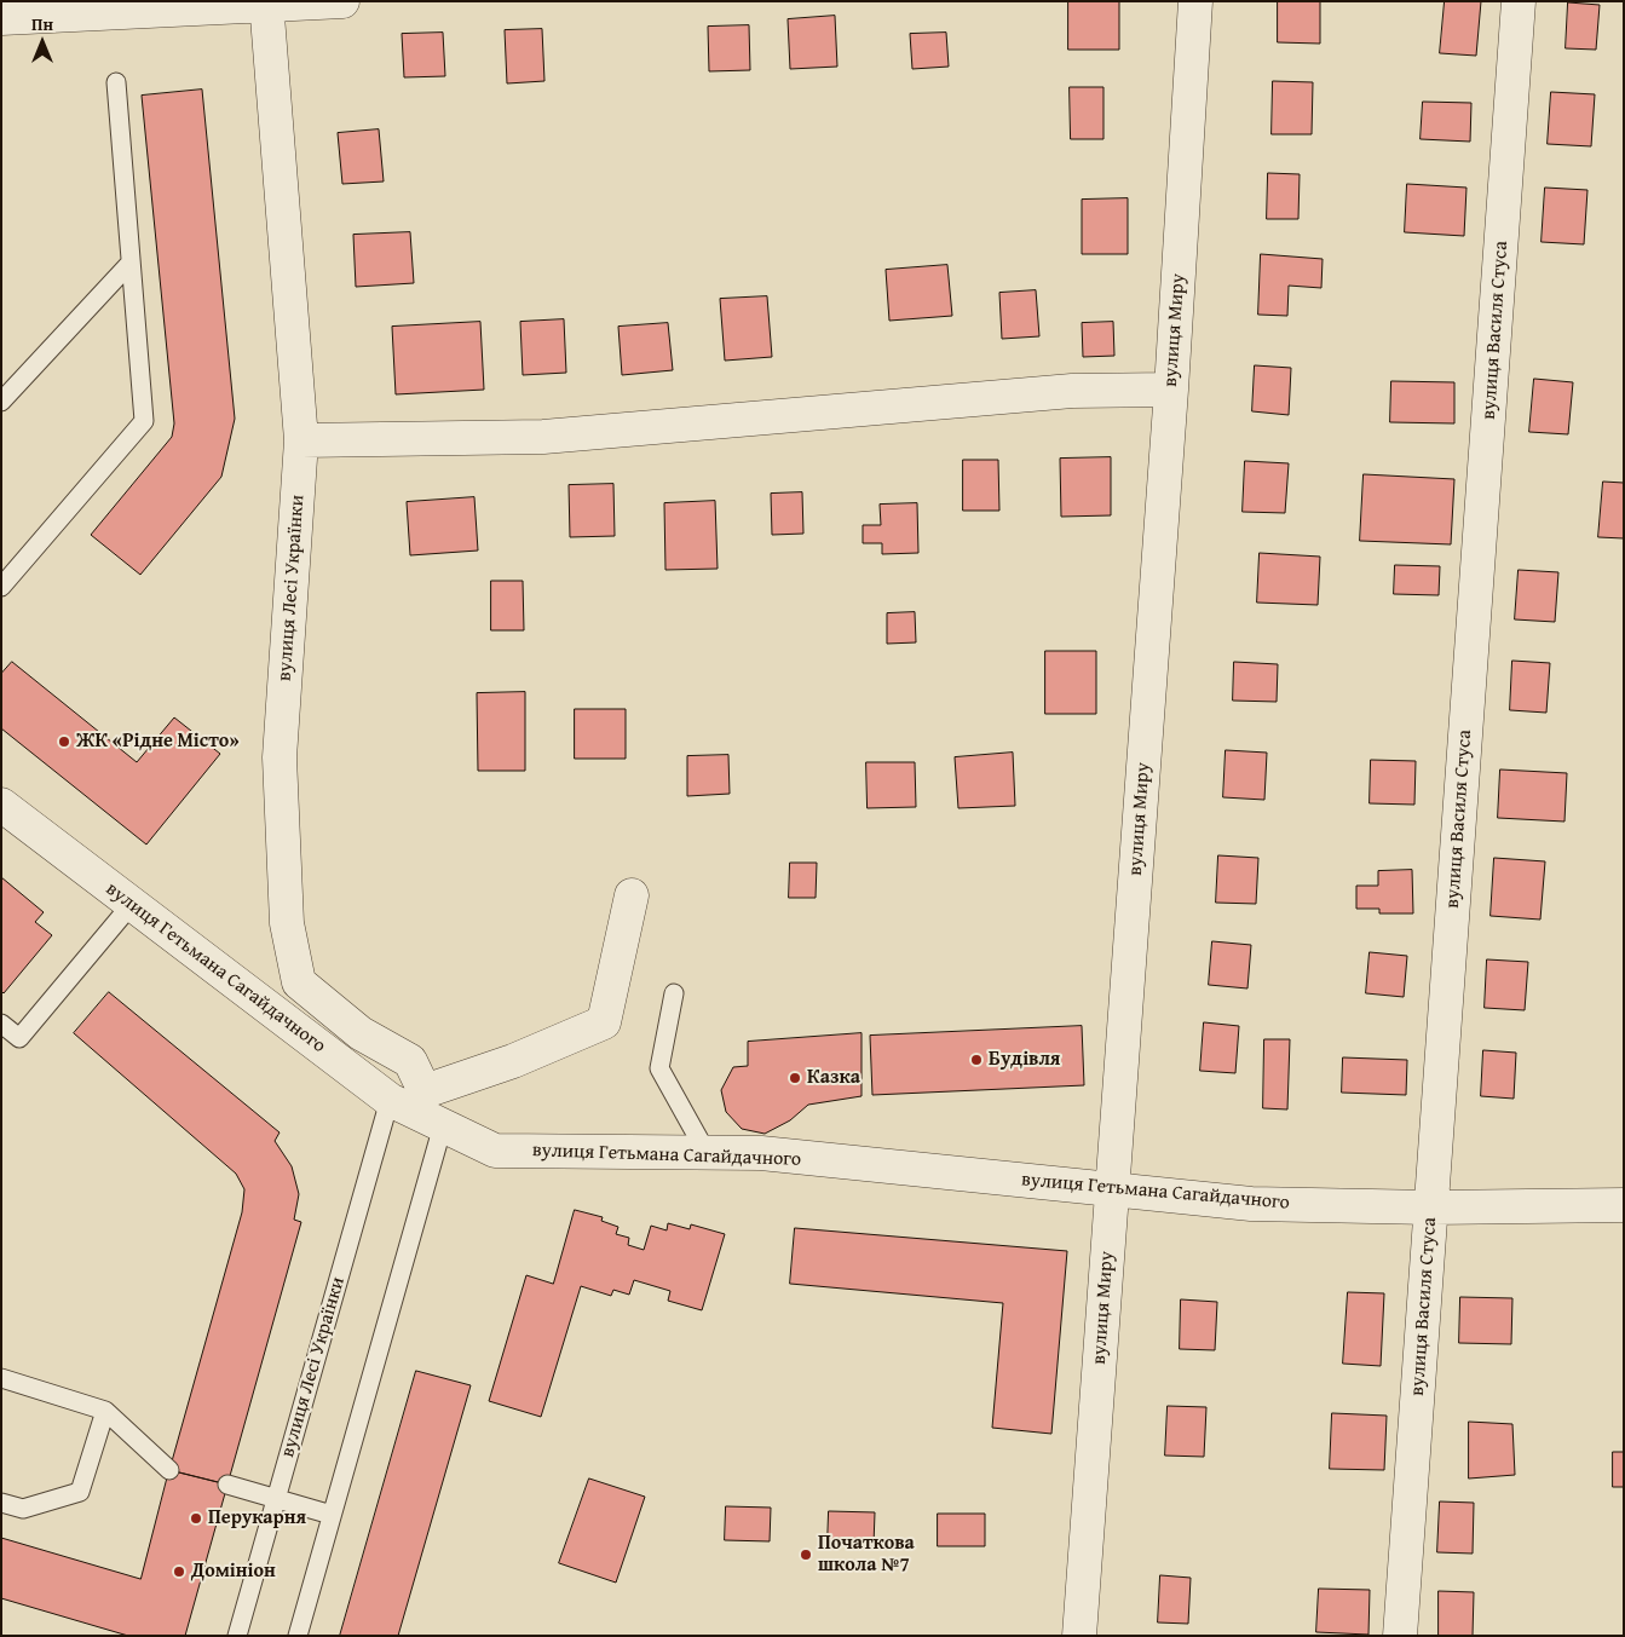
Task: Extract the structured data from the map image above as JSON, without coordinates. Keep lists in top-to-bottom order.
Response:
{
  "streets": {
    "street": [
      "вулиця Миру",
      "вулиця Василя Стуса",
      "вулиця Лесі Українки",
      "вулиця Гетьмана Сагайдачного"
    ]
  },
  "crossings": [
    ["вулиця Миру", "вулиця Гетьмана Сагайдачного"],
    ["вулиця Василя Стуса", "вулиця Гетьмана Сагайдачного"],
    ["вулиця Лесі Українки", "вулиця Гетьмана Сагайдачного"]
  ],
  "places": [
    "ЖК «Рідне Місто»",
    "Будівля",
    "Казка",
    "Перукарня",
    "Початкова школа №7",
    "Домiнiон"
  ],
  "north": "top"
}
